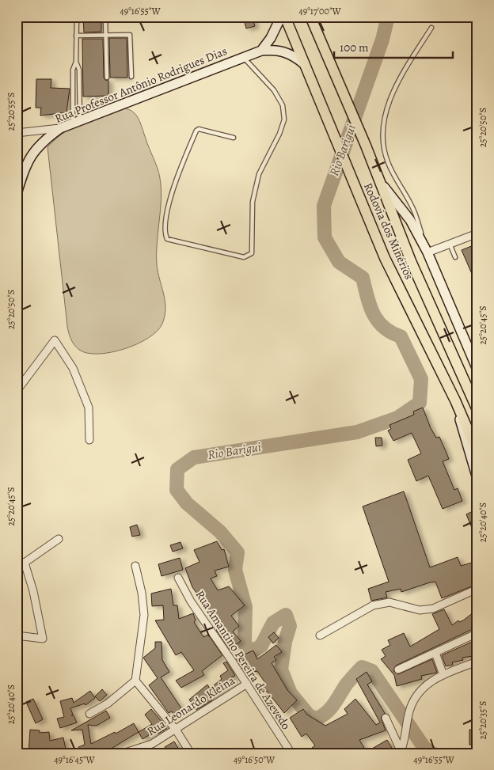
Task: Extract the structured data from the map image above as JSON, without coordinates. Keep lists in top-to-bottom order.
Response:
{
  "streets": {
    "main road": ["Rua Professor Antônio Rodrigues Dias", "Rodovia dos Minérios"],
    "street": ["Rua Amantino Pereira de Azevedo", "Rua Leonardo Kleina"]
  },
  "crossings": [
    ["Rua Professor Antônio Rodrigues Dias", "Rodovia dos Minérios"],
    ["Rua Amantino Pereira de Azevedo", "Rua Leonardo Kleina"]
  ],
  "water": ["Rio Barigui"],
  "scale_bar": "100 m",
  "coordinates": [
    "49°16'55\"W",
    "49°17'00\"W",
    "25°20'55\"S",
    "25°20'50\"S",
    "25°20'45\"S",
    "25°20'40\"S",
    "25°20'35\"S",
    "49°16'45\"W",
    "49°16'50\"W"
  ]
}
